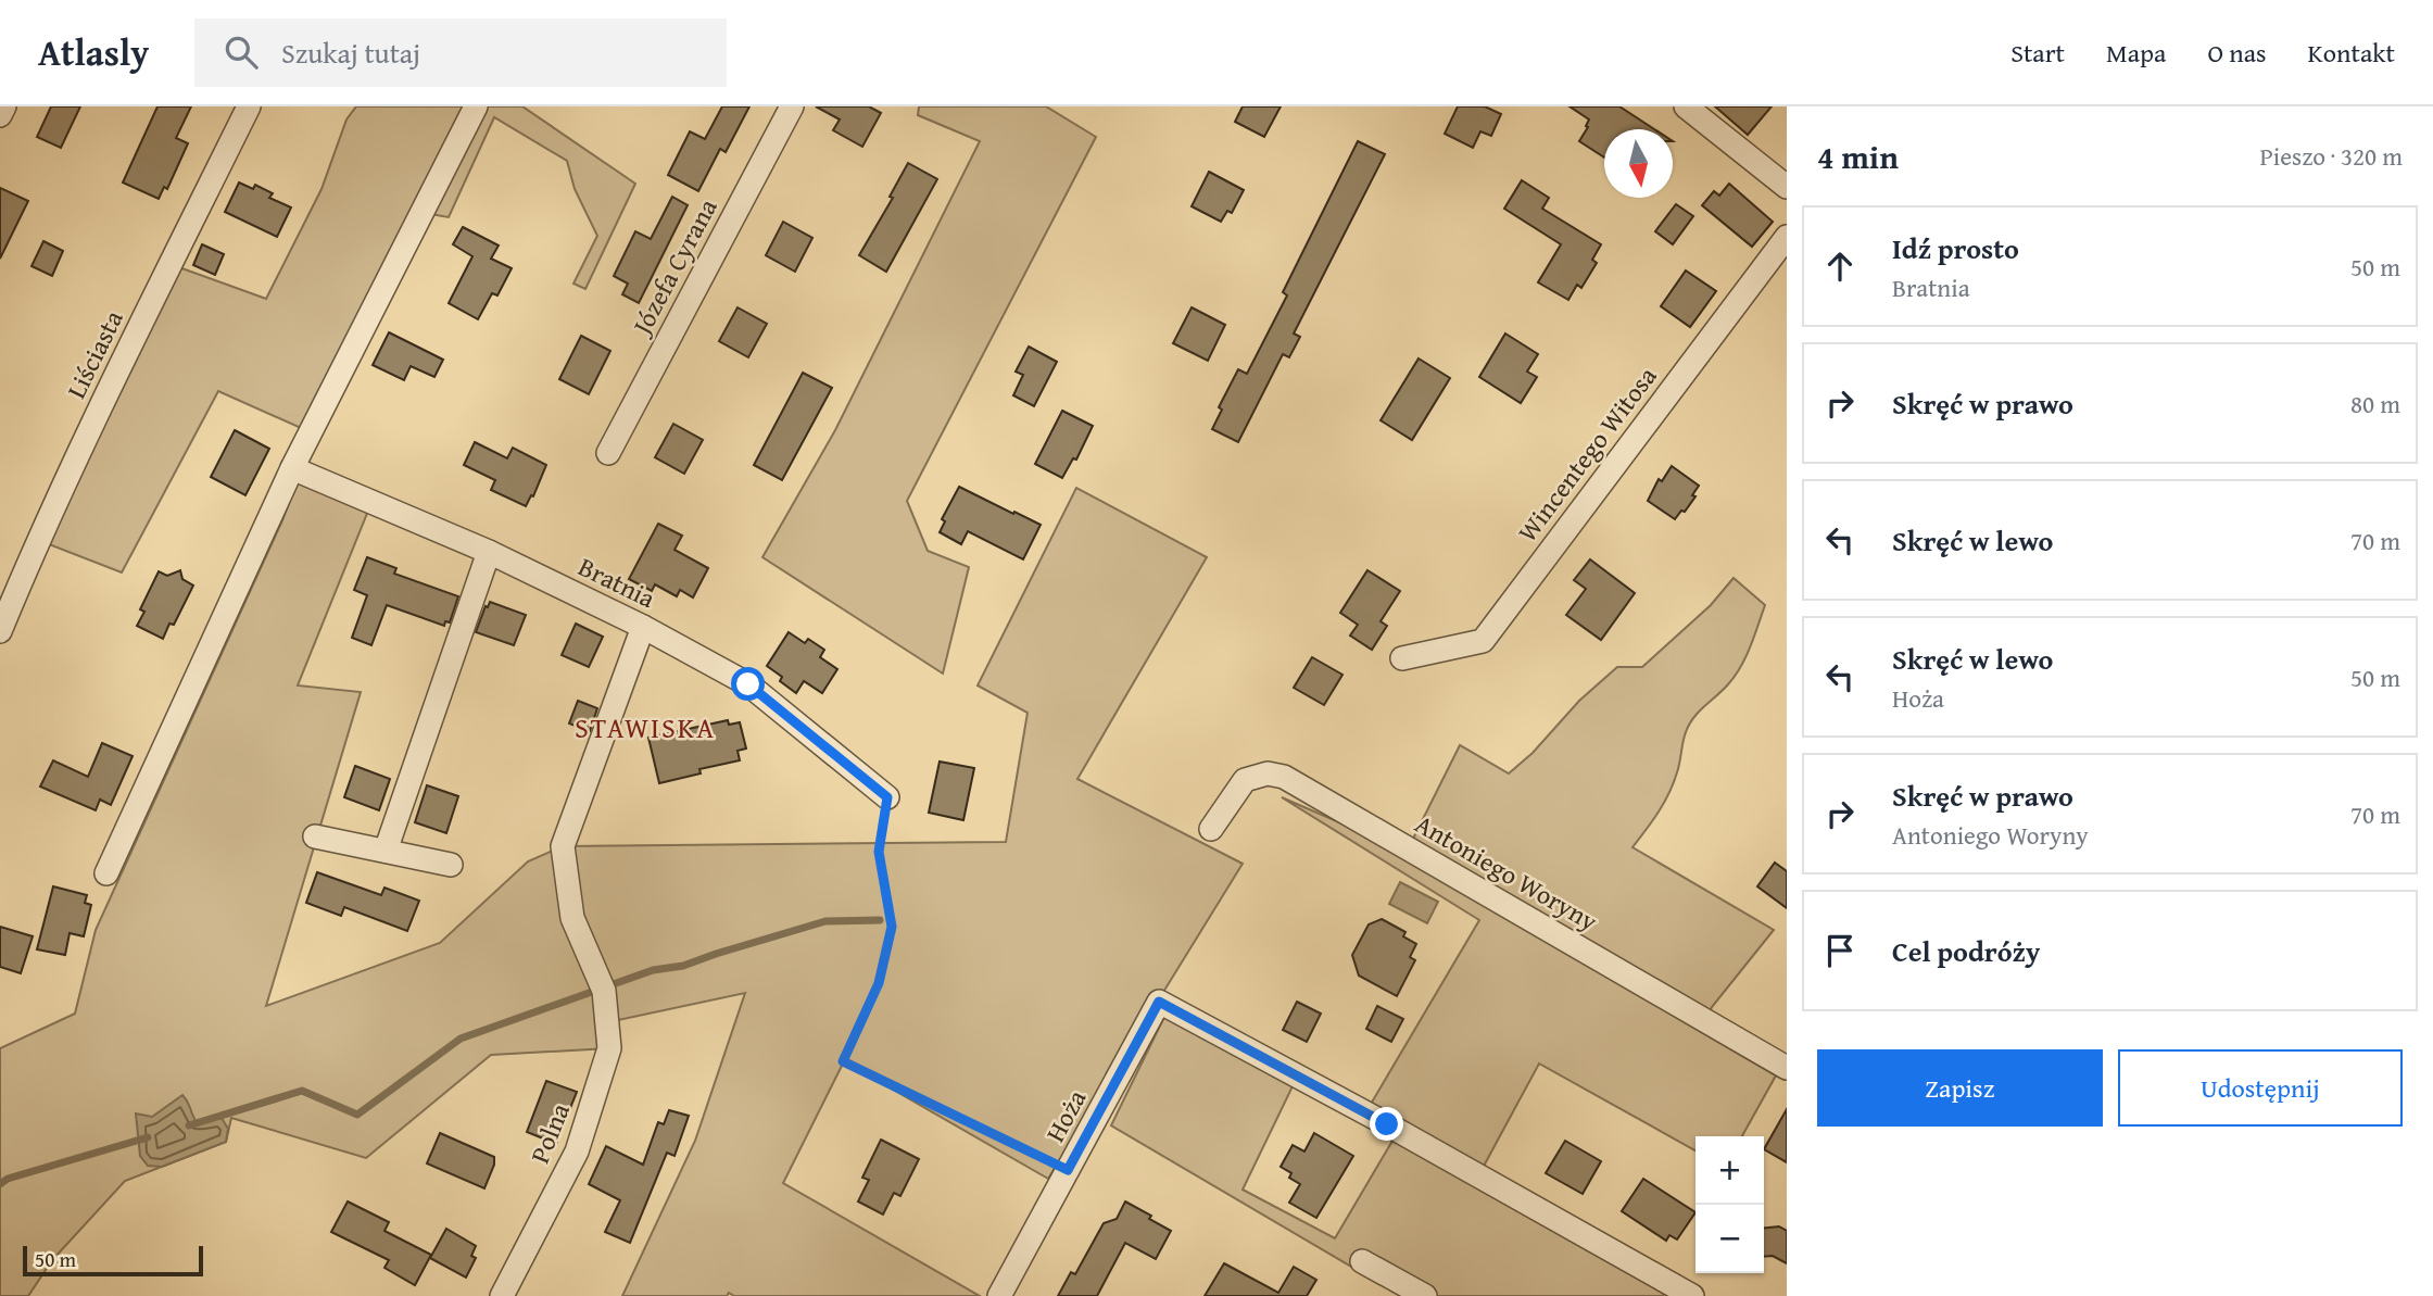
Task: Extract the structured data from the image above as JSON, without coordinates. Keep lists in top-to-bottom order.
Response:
{
  "streets": {
    "street": [
      "Józefa Cyrana",
      "Liściasta",
      "Wincentego Witosa",
      "Bratnia",
      "Antoniego Woryny",
      "Hoża",
      "Polna"
    ]
  },
  "crossings": [
    ["Bratnia", "Polna"]
  ],
  "districts": ["STAWISKA"],
  "scale_bar": "50 m",
  "north": "bottom",
  "page": {
    "header": "Atlasly",
    "search": "Szukaj tutaj",
    "nav": [
      "Start",
      "Mapa",
      "O nas",
      "Kontakt"
    ],
    "heading": ["4 min", "Pieszo · 320 m"],
    "list": [
      ["Idź prosto", "Bratnia", "50 m"],
      ["Skręć w prawo", "80 m"],
      ["Skręć w lewo", "70 m"],
      ["Skręć w lewo", "Hoża", "50 m"],
      ["Skręć w prawo", "Antoniego Woryny", "70 m"],
      "Cel podróży"
    ],
    "buttons": ["Zapisz", "Udostępnij"],
    "map_buttons": ["+", "−"],
    "scale": "50 m"
  }
}
